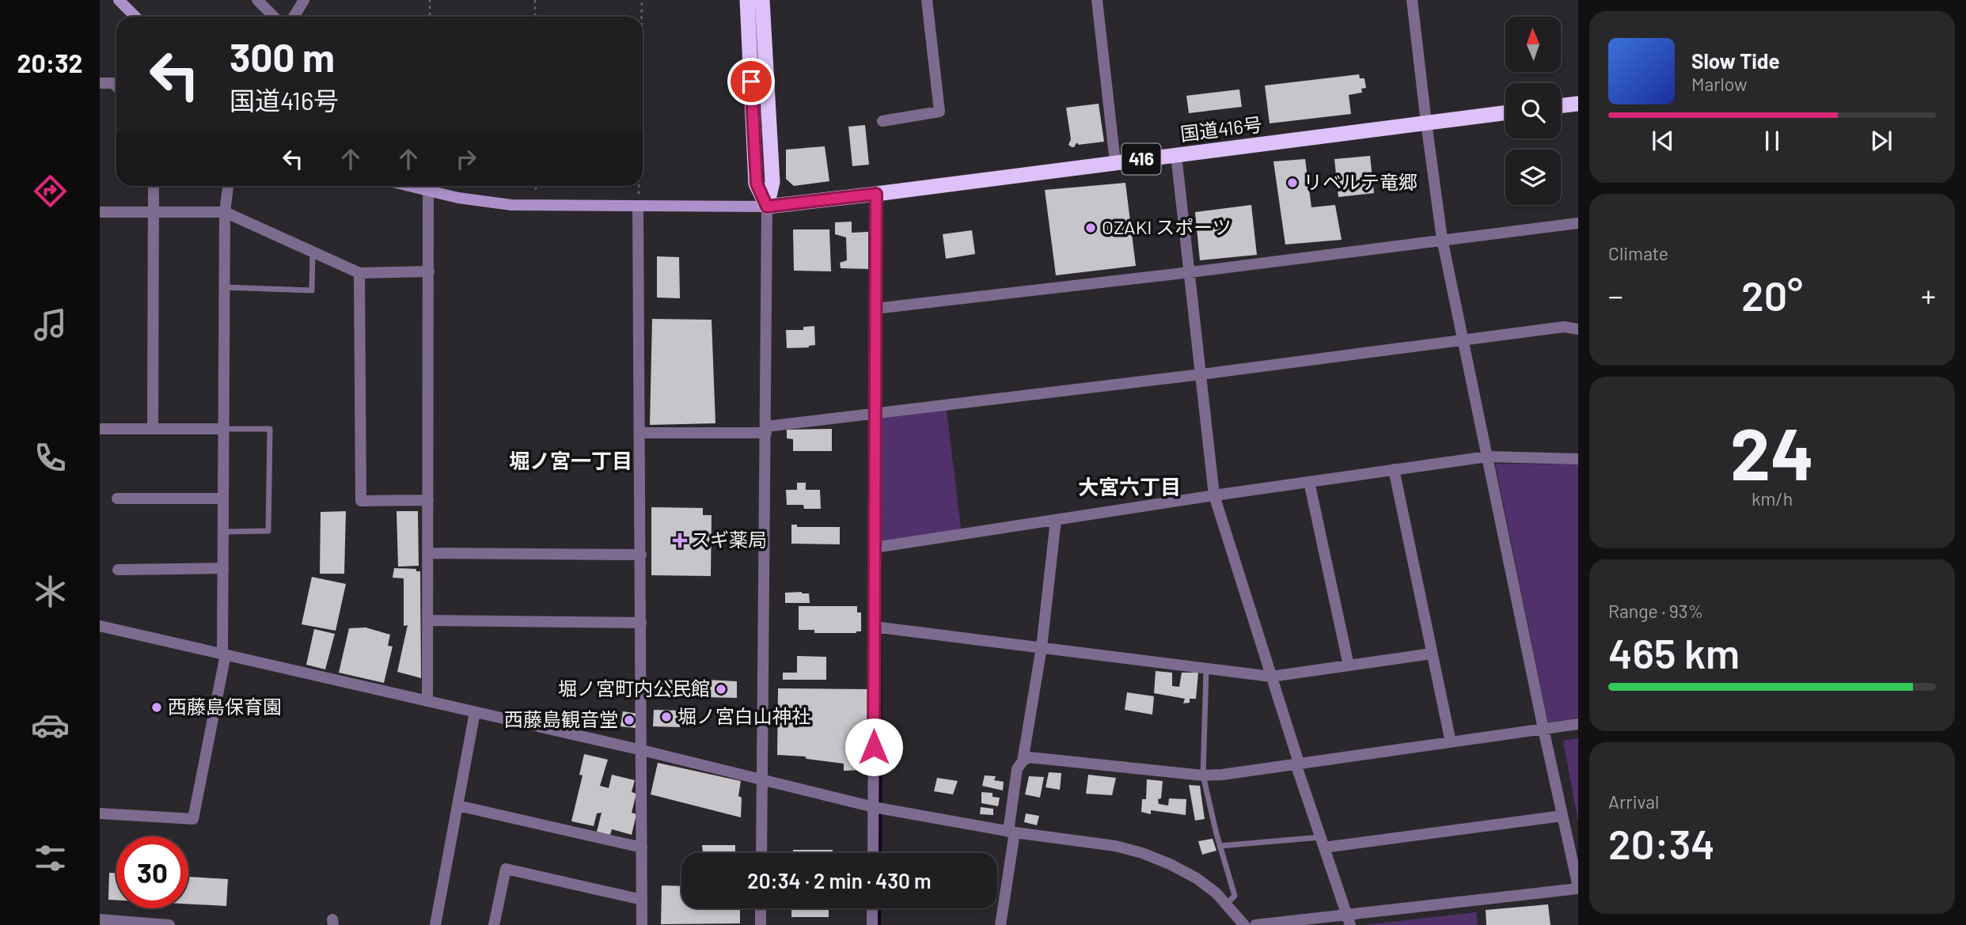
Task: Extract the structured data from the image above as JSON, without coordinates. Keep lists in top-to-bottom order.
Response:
{
  "streets": {
    "highway": ["国道416号", "416"]
  },
  "districts": ["堀ノ宮一丁目", "大宮六丁目"],
  "places": {
    "other": [
      "リベルテ竜郷",
      "OZAKI スポーツ",
      "堀ノ宮町内公民館",
      "西藤島保育園",
      "堀ノ宮白山神社",
      "西藤島観音堂"
    ],
    "health": ["スギ薬局"]
  },
  "north": "top",
  "page": {
    "tabs": "20:32",
    "turn": ["300 m", "国道416号"],
    "song": ["Slow Tide", "Marlow"],
    "tile": [
      "Climate",
      ["24", "km/h"],
      ["Range · 93%", "465 km"],
      ["Arrival", "20:34"]
    ],
    "heat": ["−", "20°", "+"],
    "limit": "30",
    "trip": "20:34 · 2 min · 430 m"
  }
}
